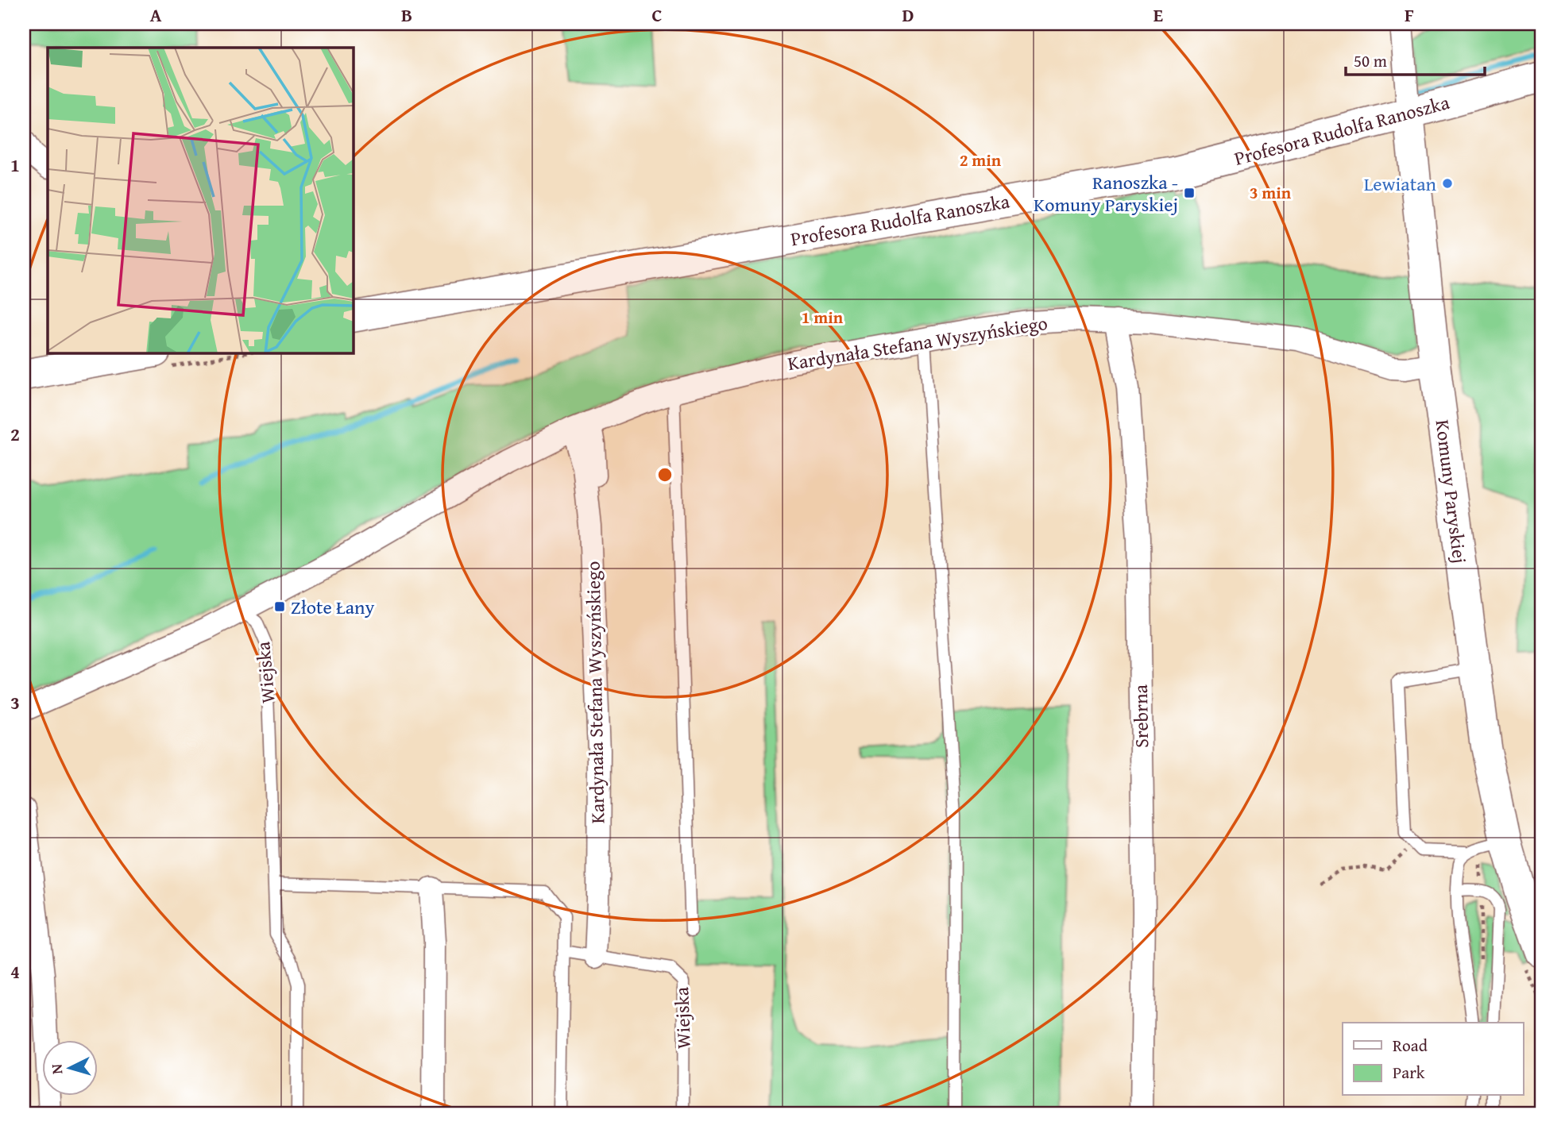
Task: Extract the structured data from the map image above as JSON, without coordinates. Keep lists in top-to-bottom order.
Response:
{
  "streets": {
    "street": [
      "Profesora Rudolfa Ranoszka",
      "Kardynała Stefana Wyszyńskiego",
      "Komuny Paryskiej",
      "Srebrna"
    ],
    "lane": ["Wiejska"]
  },
  "crossings": [
    ["Profesora Rudolfa Ranoszka", "Komuny Paryskiej"],
    ["Kardynała Stefana Wyszyńskiego", "Komuny Paryskiej"],
    ["Kardynała Stefana Wyszyńskiego", "Wiejska"],
    ["Kardynała Stefana Wyszyńskiego", "Srebrna"]
  ],
  "places": {
    "other": ["Lewiatan"],
    "transit": ["Ranoszka - Komuny Paryskiej", "Złote Łany"]
  },
  "legend": ["Road", "Park"],
  "scale_bar": "50 m",
  "north": "left",
  "grid": {
    "columns": [
      "A",
      "B",
      "C",
      "D",
      "E",
      "F"
    ],
    "rows": [
      "1",
      "2",
      "3",
      "4"
    ]
  },
  "rings": ["2 min", "3 min", "1 min"]
}
